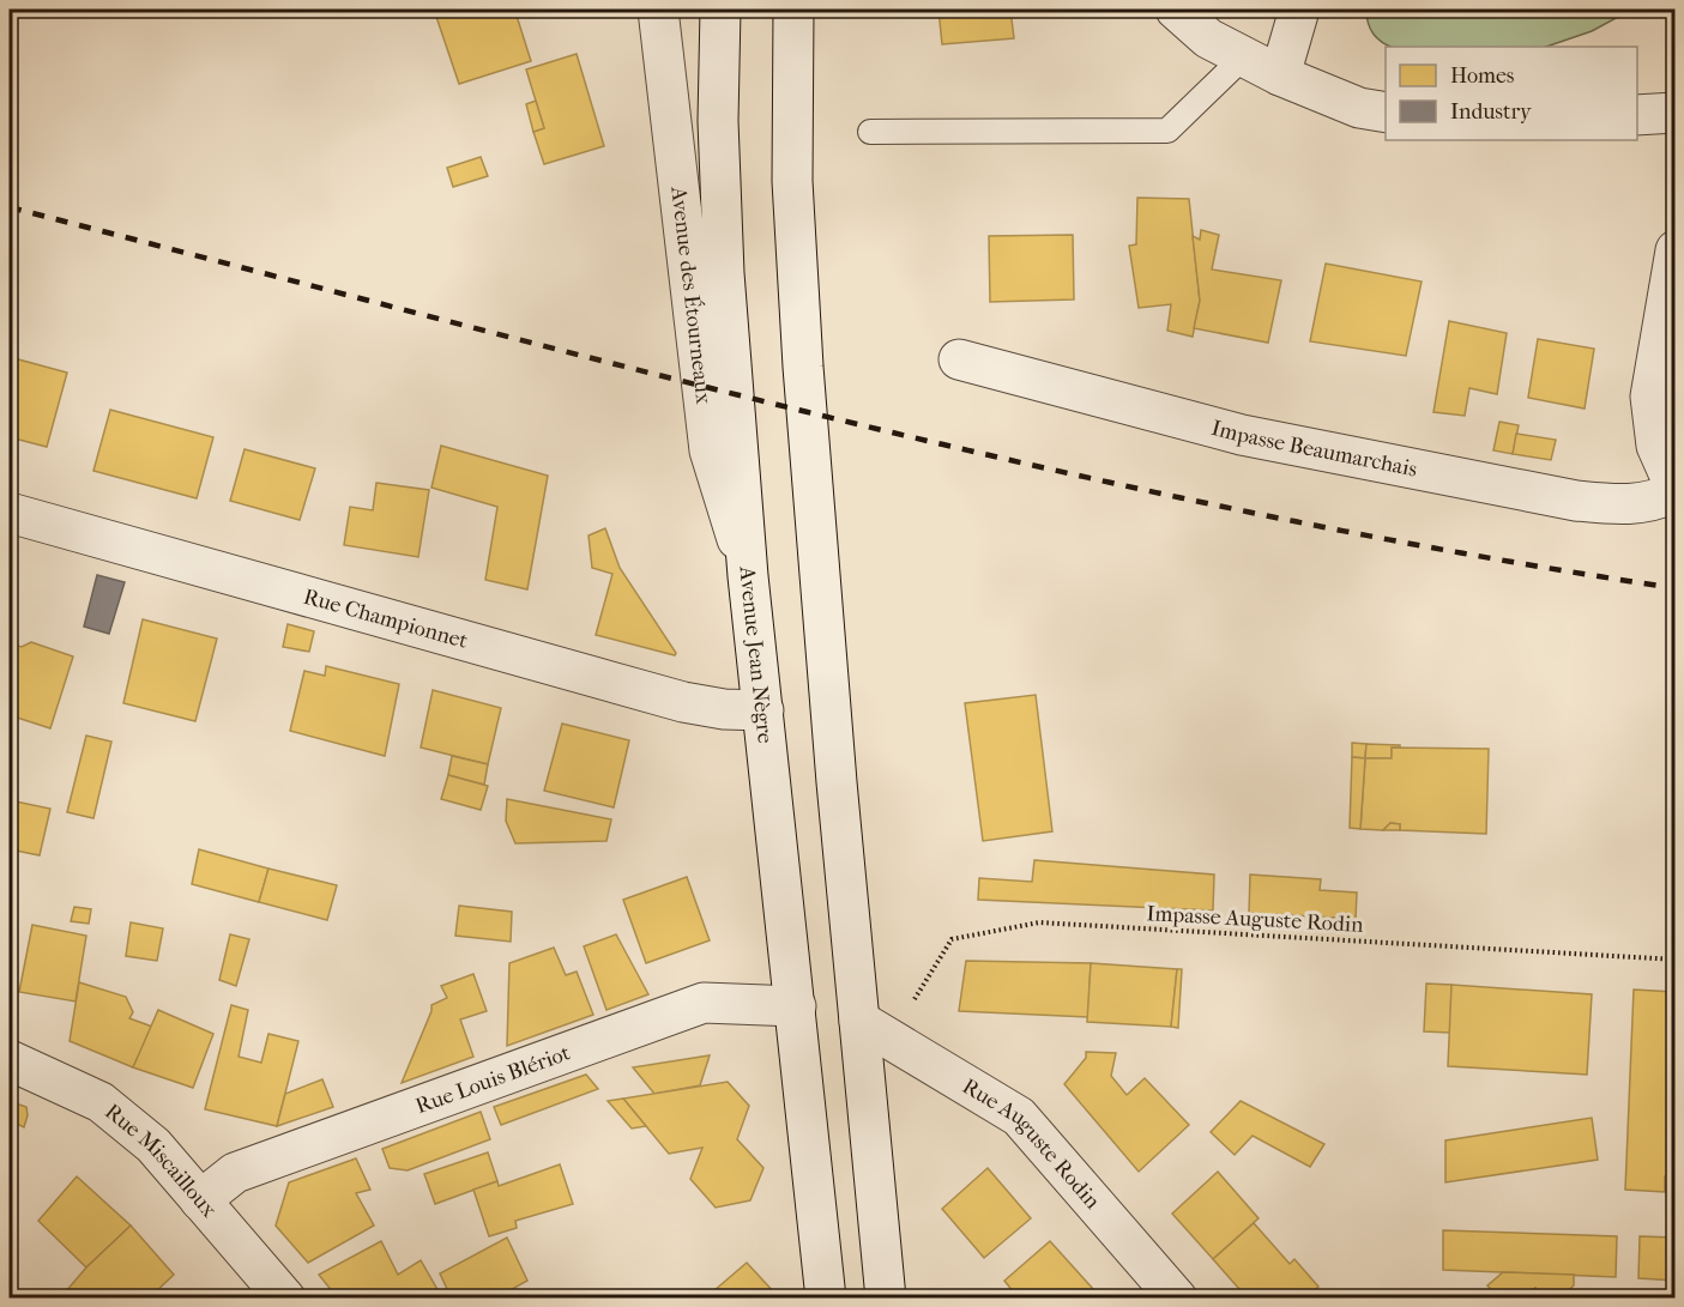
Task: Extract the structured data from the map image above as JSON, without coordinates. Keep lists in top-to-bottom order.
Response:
{
  "streets": {
    "street": [
      "Avenue des Étourneaux",
      "Impasse Beaumarchais",
      "Rue Championnet",
      "Avenue Jean Nègre",
      "Rue Louis Blériot",
      "Rue Auguste Rodin",
      "Rue Miscailloux"
    ],
    "path": ["Impasse Auguste Rodin"]
  },
  "crossings": [
    ["Avenue des Étourneaux", "Avenue Jean Nègre"],
    ["Rue Championnet", "Avenue Jean Nègre"],
    ["Avenue Jean Nègre", "Rue Louis Blériot"],
    ["Impasse Auguste Rodin", "Rue Auguste Rodin"],
    ["Rue Louis Blériot", "Rue Miscailloux"]
  ],
  "legend": ["Homes", "Industry"]
}
